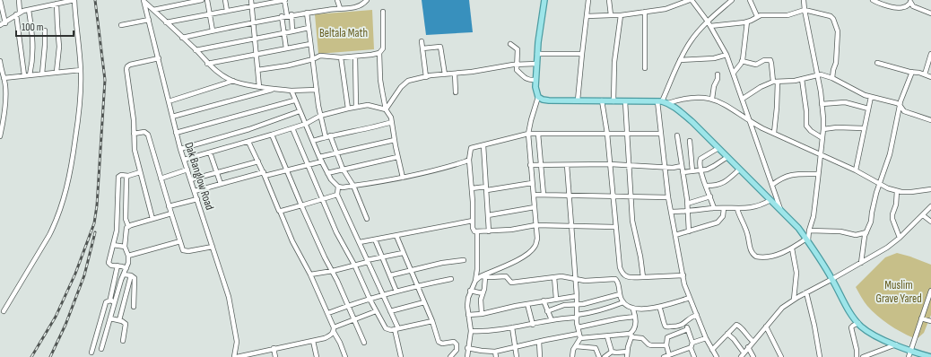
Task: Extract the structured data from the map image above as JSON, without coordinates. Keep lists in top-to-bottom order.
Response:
{
  "streets": {
    "street": ["Dak Banglow Road"]
  },
  "parks": ["Beltala Math", "Muslim Grave Yared"],
  "scale_bar": "100 m"
}
